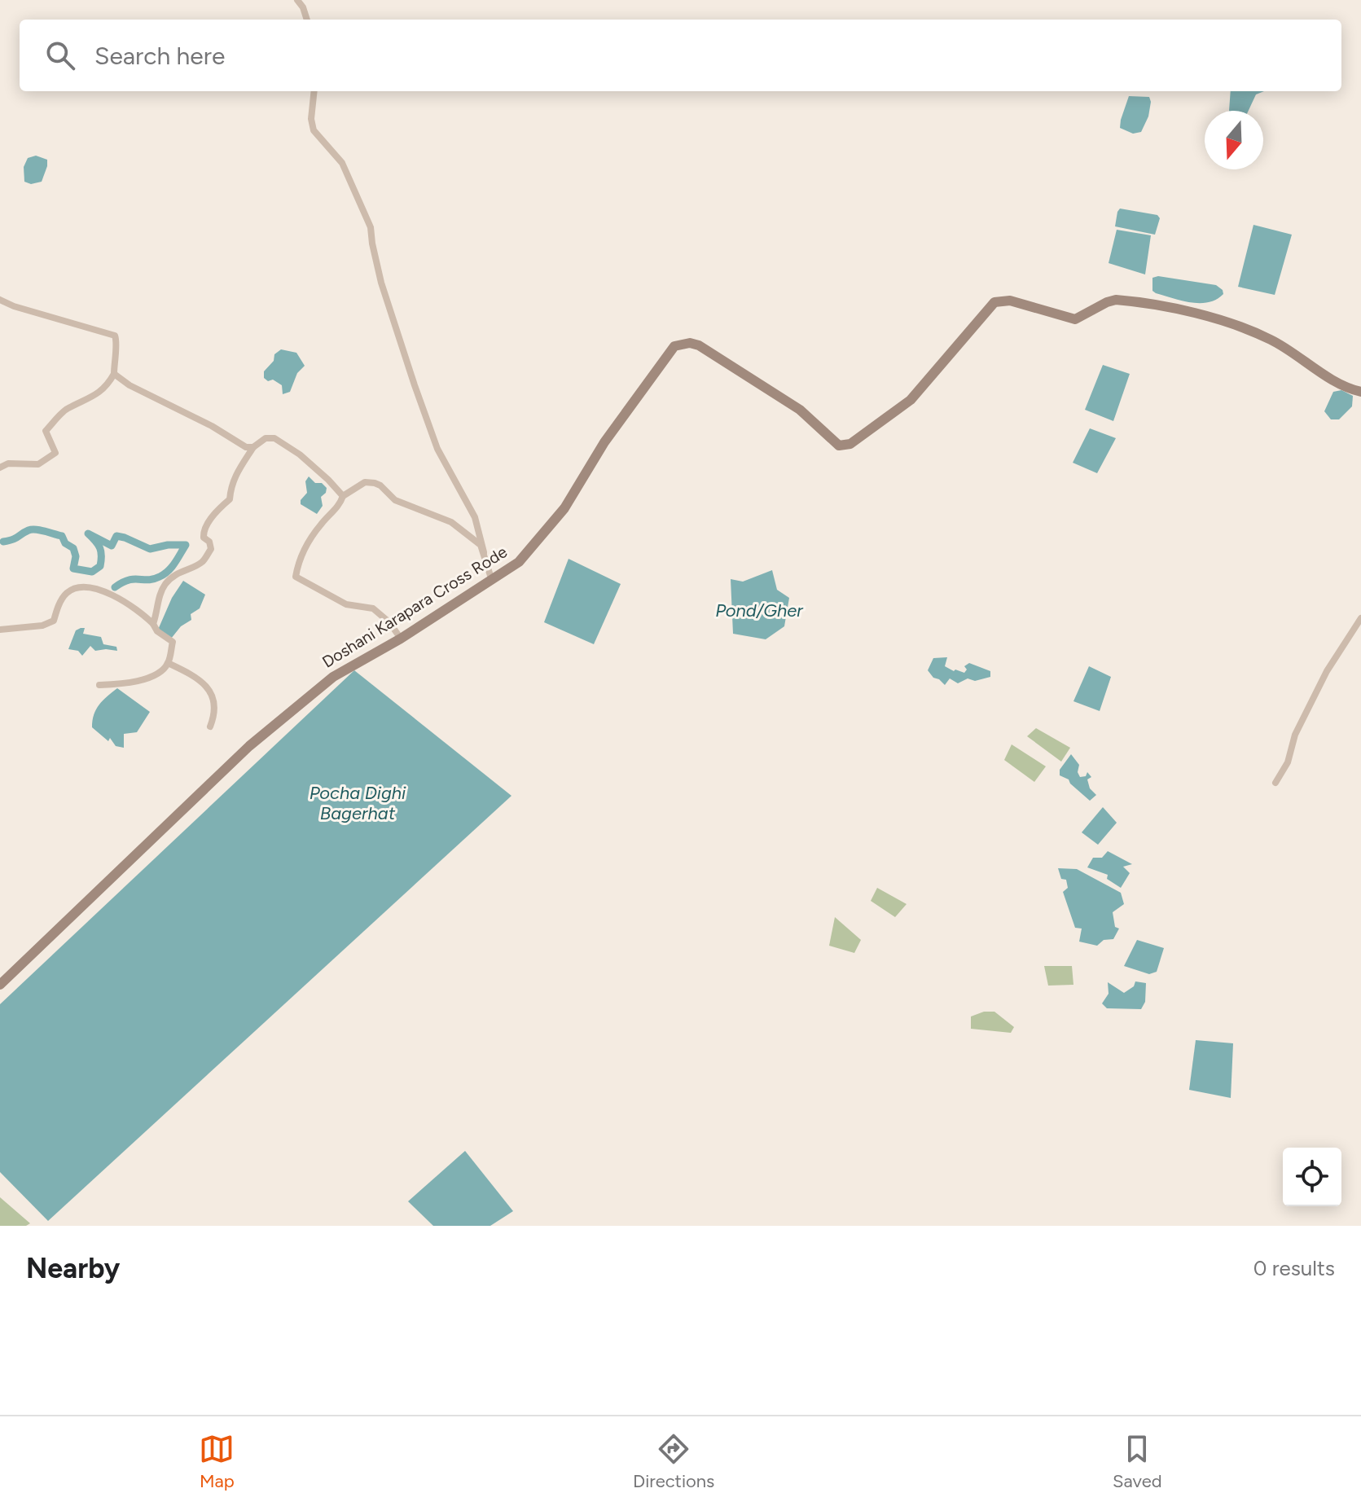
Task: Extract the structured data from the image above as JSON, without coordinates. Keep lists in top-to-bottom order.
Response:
{
  "streets": {
    "street": ["Doshani Karapara Cross Rode"]
  },
  "water": ["Pond/Gher", "Pocha Dighi Bagerhat"],
  "north": "bottom",
  "page": {
    "search": "Search here",
    "heading": ["Nearby", "0 results"],
    "nav": ["Map", "Directions", "Saved"]
  }
}
